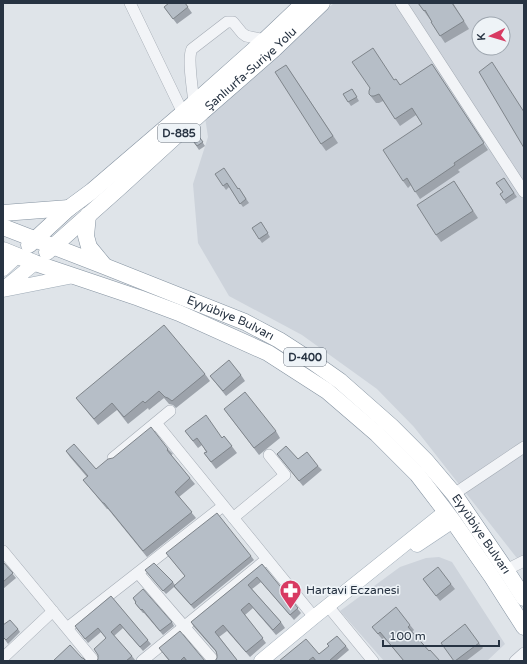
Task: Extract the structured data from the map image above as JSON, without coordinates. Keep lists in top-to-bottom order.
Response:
{
  "streets": {
    "highway": [
      "Şanlıurfa-Suriye Yolu",
      "D-885",
      "Eyyübiye Bulvarı",
      "D-400"
    ]
  },
  "crossings": [
    ["Şanlıurfa-Suriye Yolu", "Eyyübiye Bulvarı"],
    ["Şanlıurfa-Suriye Yolu", "D-400"],
    ["Eyyübiye Bulvarı", "D-400"]
  ],
  "places": {
    "pharmacy": ["Hartavi Eczanesi"]
  },
  "scale_bar": "100 m",
  "north": "left"
}
